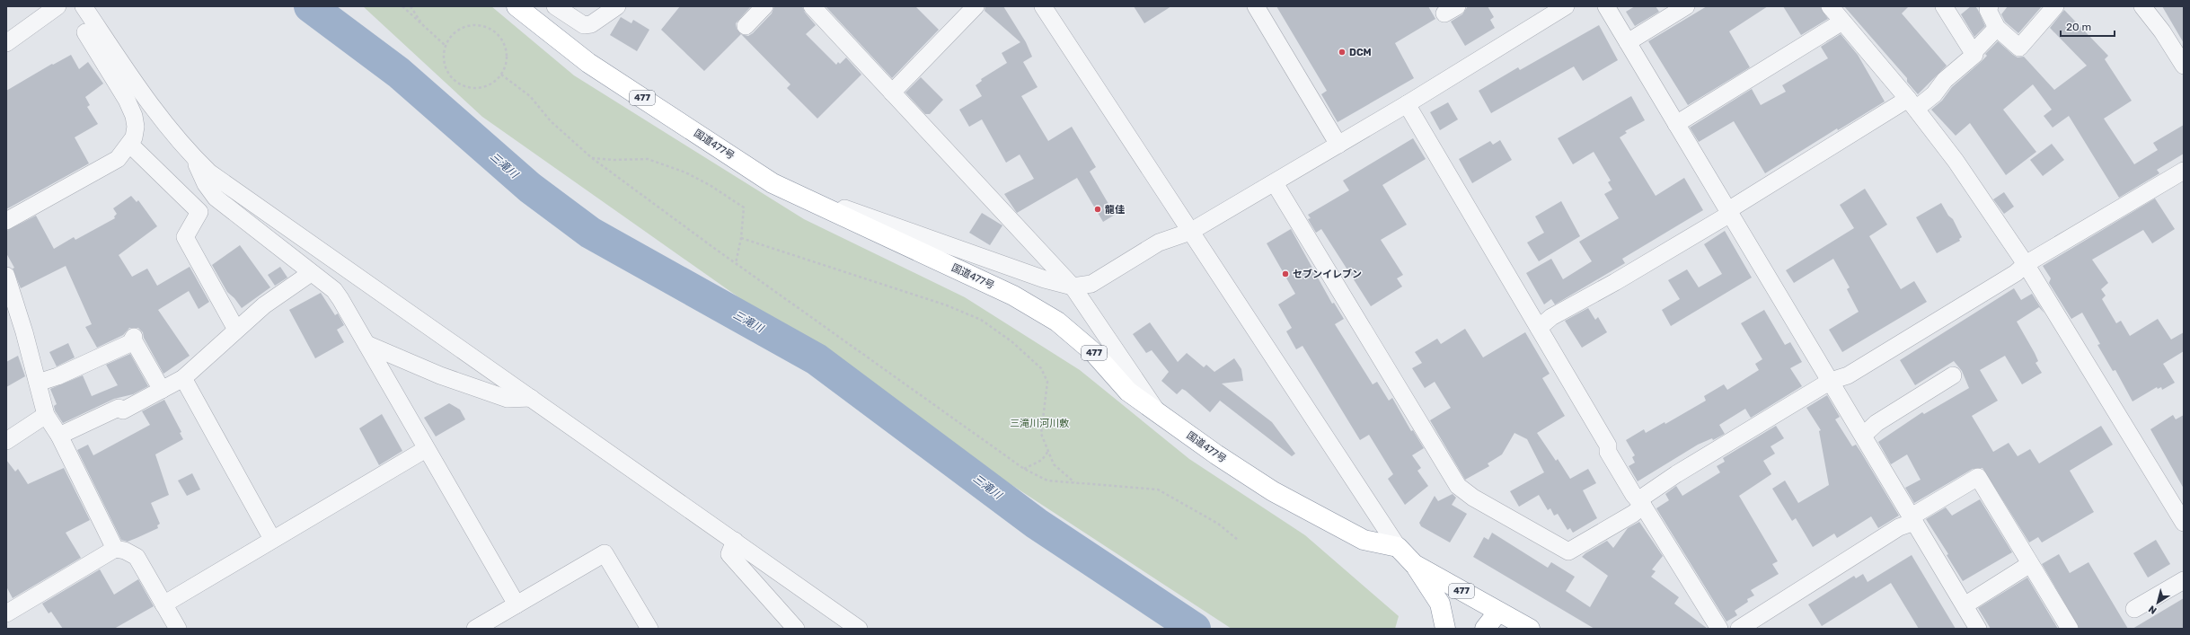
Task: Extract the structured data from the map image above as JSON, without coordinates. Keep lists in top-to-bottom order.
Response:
{
  "streets": {
    "highway": ["477", "国道477号"]
  },
  "crossings": [
    ["477", "国道477号"]
  ],
  "water": ["三滝川"],
  "parks": ["三滝川河川敷"],
  "places": ["DCM", "龍佳", "セブンイレブン"],
  "scale_bar": "20 m",
  "north": "bottom left"
}
